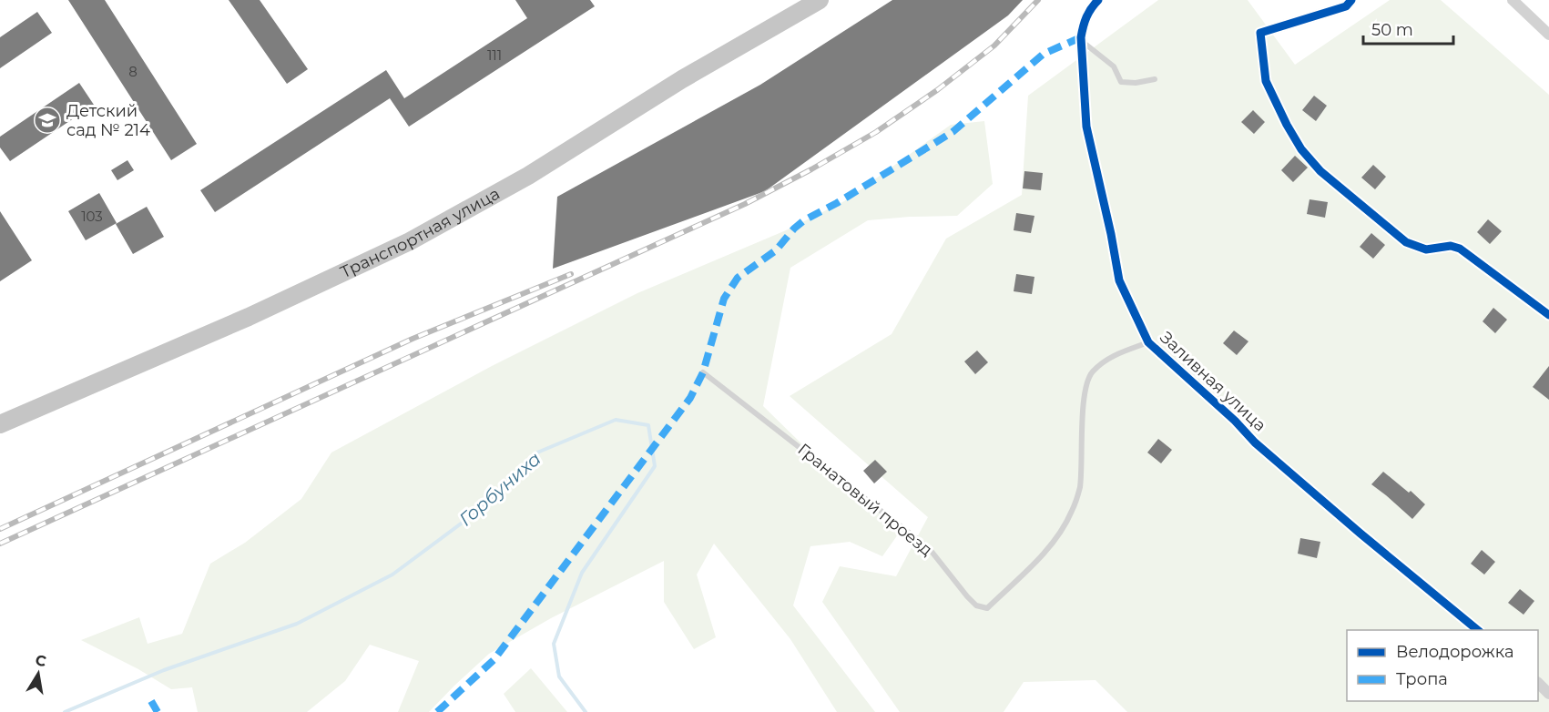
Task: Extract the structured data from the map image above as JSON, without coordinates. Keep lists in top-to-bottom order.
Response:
{
  "streets": {
    "main road": ["Транспортная улица"],
    "street": ["Заливная улица"],
    "lane": ["Гранатовый проезд"]
  },
  "crossings": [
    ["Заливная улица", "Гранатовый проезд"]
  ],
  "water": ["Горбуниха"],
  "places": {
    "school or university": ["Детский сад № 214"]
  },
  "house_numbers": ["111", "8", "103"],
  "legend": ["Велодорожка", "Тропа"],
  "scale_bar": "50 m",
  "north": "top"
}
